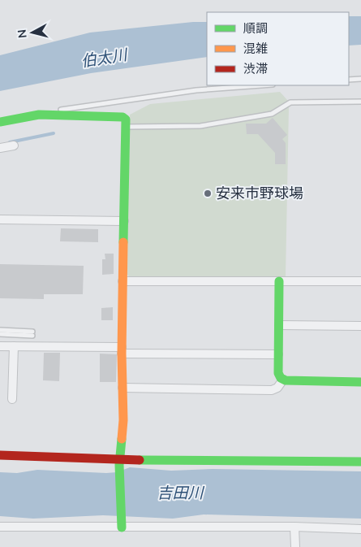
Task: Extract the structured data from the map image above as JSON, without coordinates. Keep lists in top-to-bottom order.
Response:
{
  "water": ["伯太川", "吉田川"],
  "places": ["安来市野球場"],
  "legend": ["順調", "混雑", "渋滞"],
  "north": "left"
}
